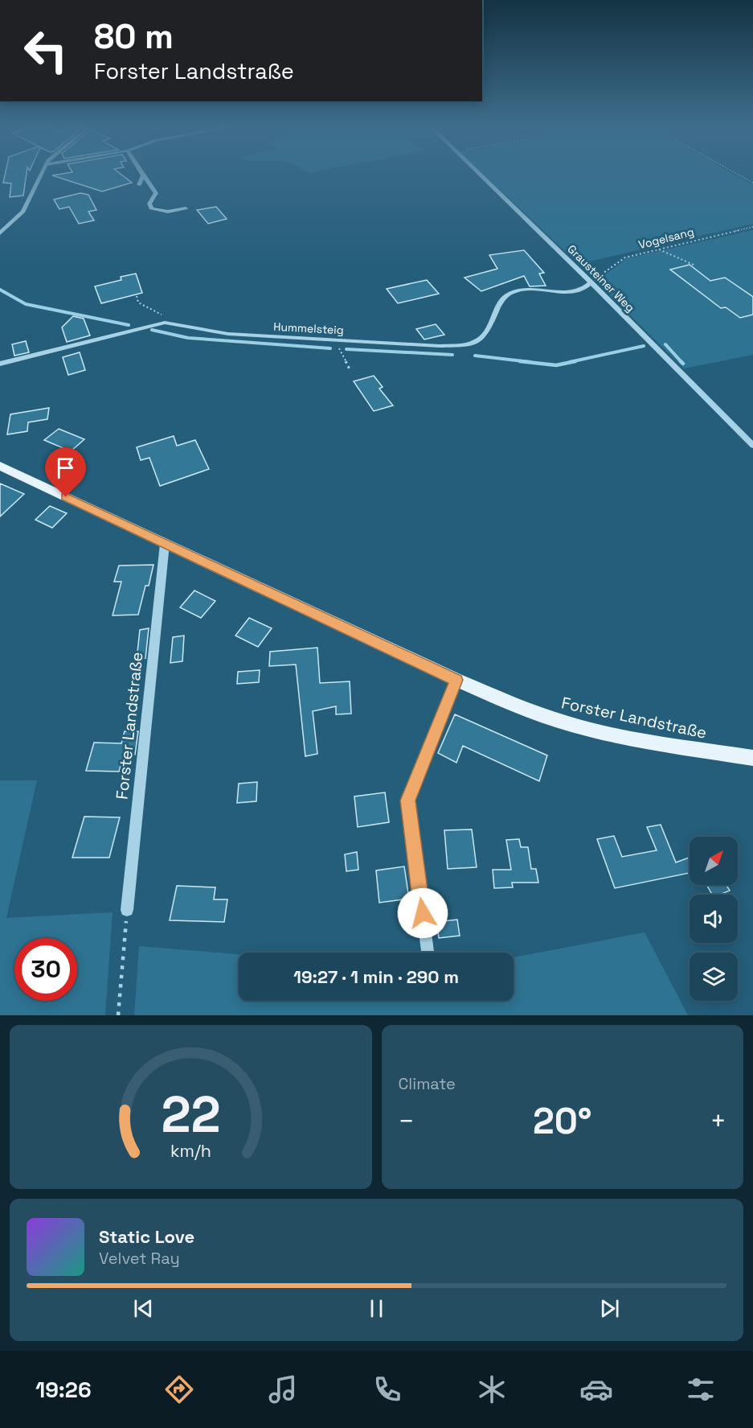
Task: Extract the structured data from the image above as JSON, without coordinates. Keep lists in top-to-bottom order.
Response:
{
  "streets": {
    "main road": ["Forster Landstraße"],
    "street": ["Grausteiner Weg", "Hummelsteig"],
    "path": ["Vogelsang"]
  },
  "crossings": [
    ["Vogelsang", "Grausteiner Weg"],
    ["Vogelsang", "Hummelsteig"],
    ["Grausteiner Weg", "Hummelsteig"]
  ],
  "north": "top right",
  "page": {
    "turn": ["80 m", "Forster Landstraße"],
    "limit": "30",
    "trip": "19:27 · 1 min · 290 m",
    "tile": "Climate",
    "heat": ["−", "20°", "+"],
    "song": ["Static Love", "Velvet Ray"],
    "tabs": "19:26",
    "gauge": ["22", "km/h"]
  }
}
